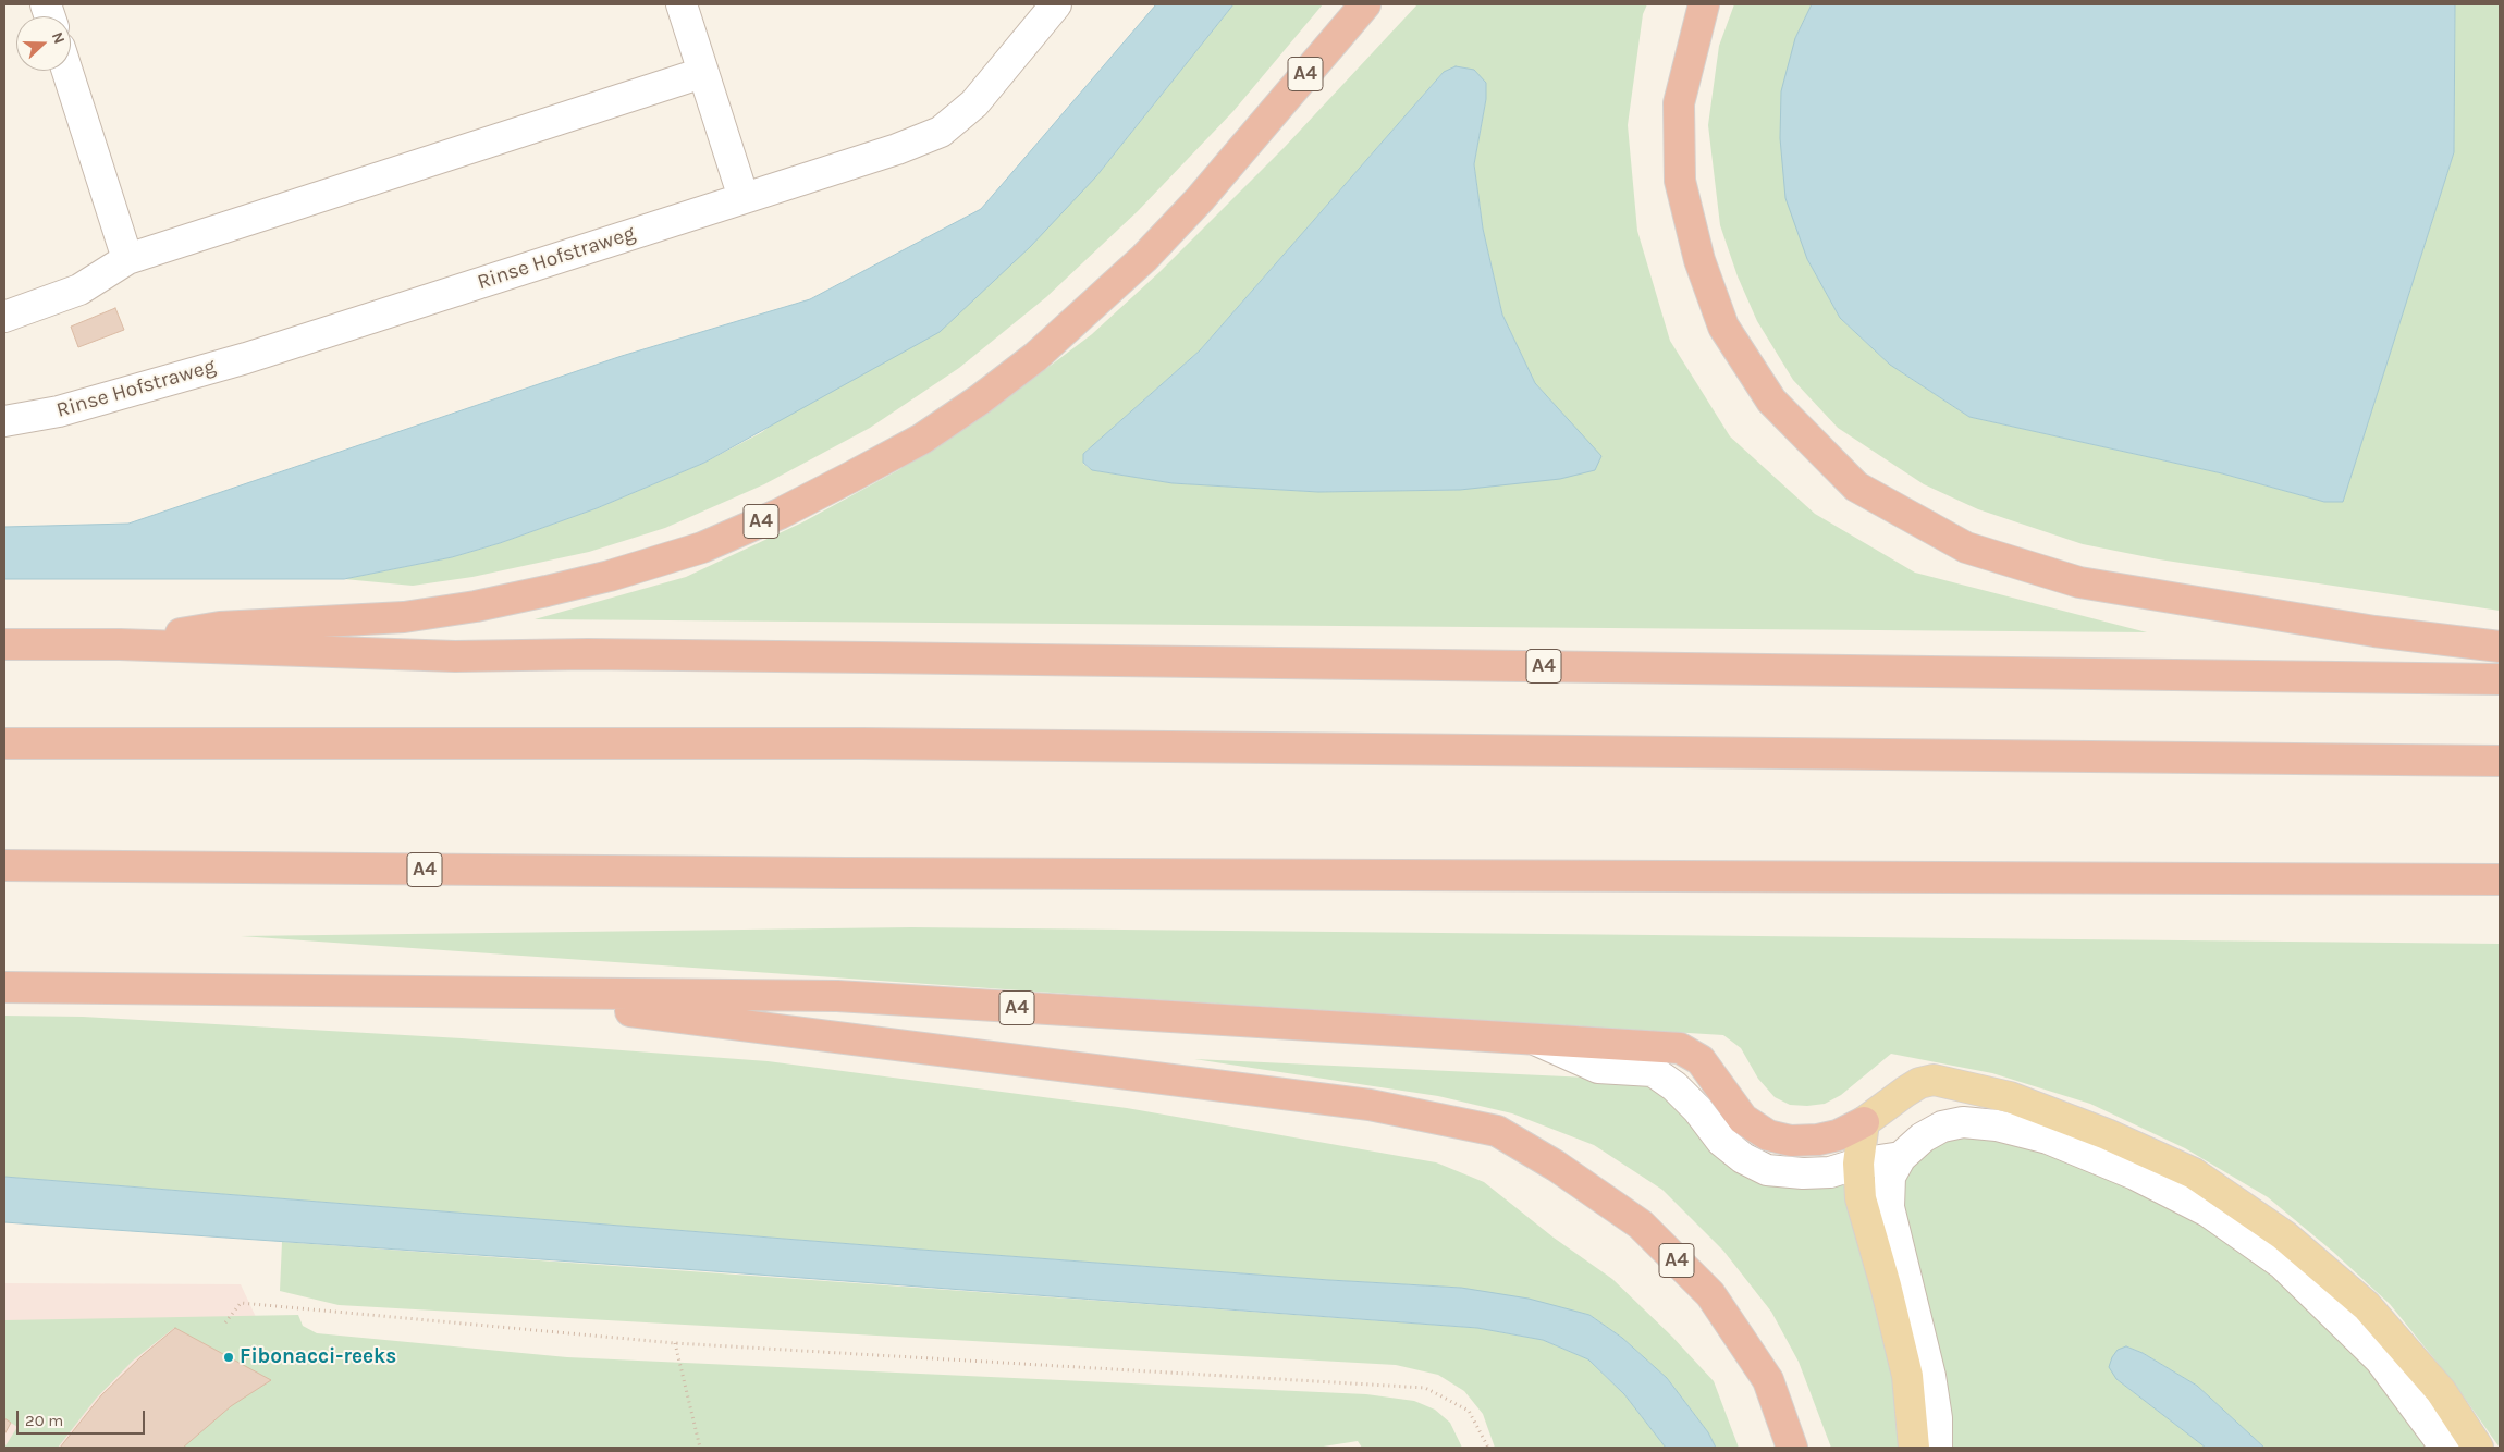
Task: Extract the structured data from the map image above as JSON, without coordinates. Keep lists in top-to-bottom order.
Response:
{
  "streets": {
    "highway": ["A4"],
    "lane": ["Rinse Hofstraweg"]
  },
  "places": ["Fibonacci-reeks"],
  "scale_bar": "20 m",
  "north": "right"
}
